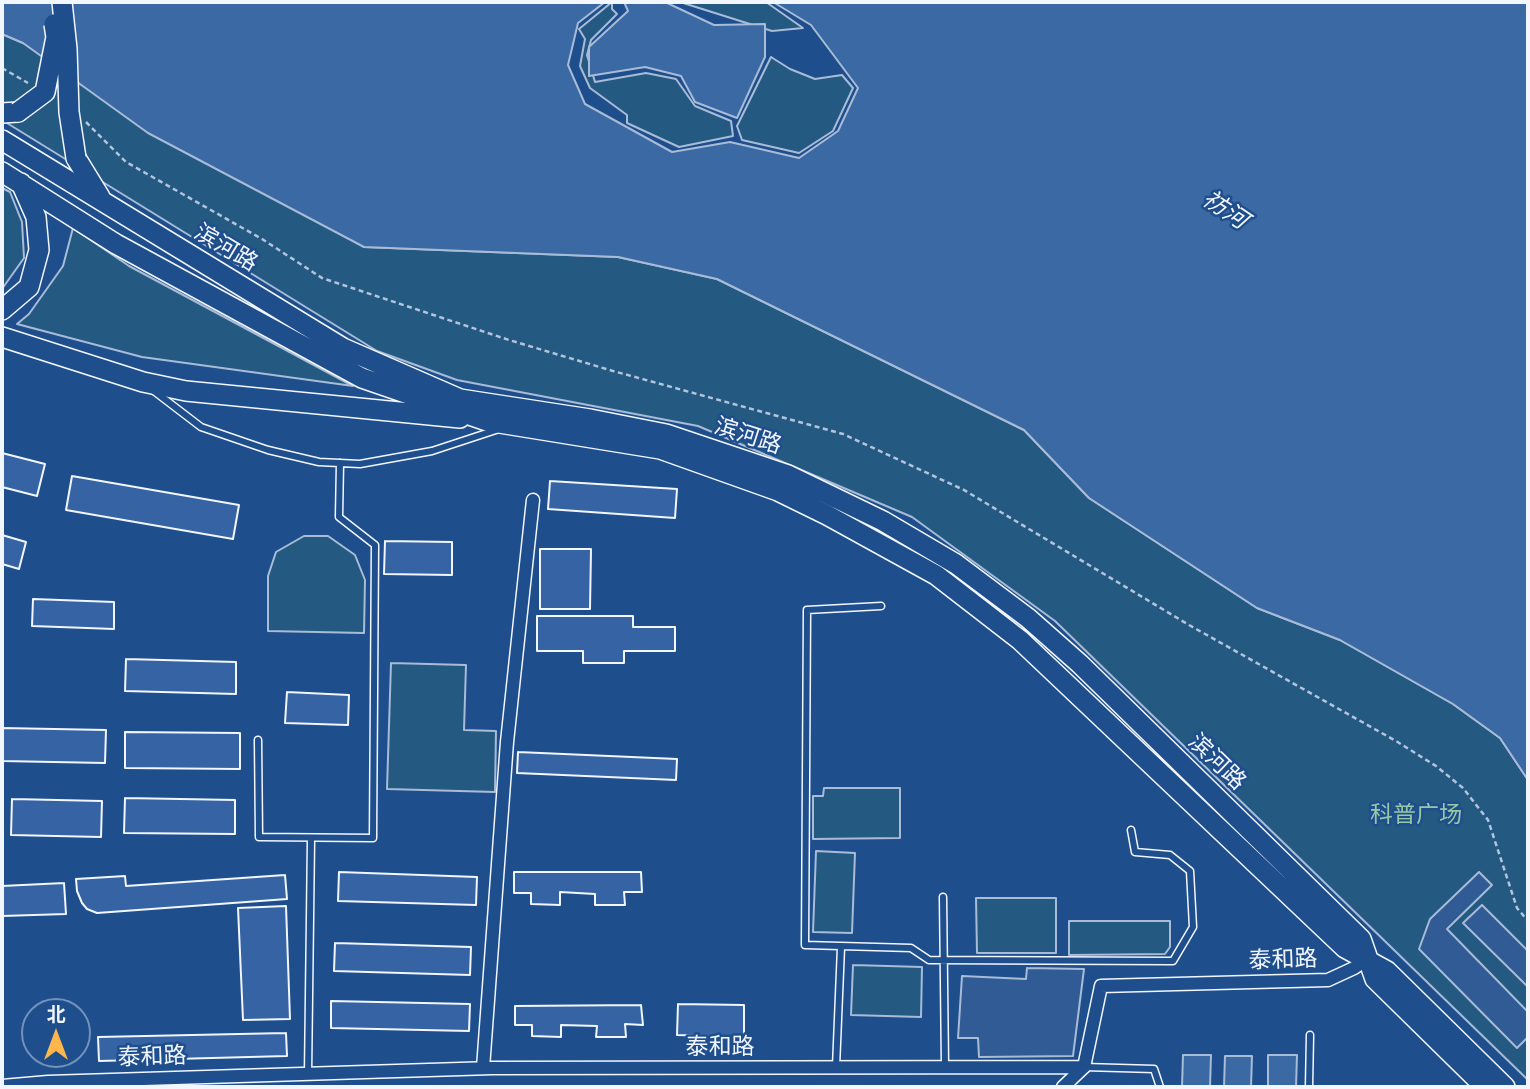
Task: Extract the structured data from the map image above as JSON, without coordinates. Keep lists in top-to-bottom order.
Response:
{
  "streets": {
    "main road": ["滨河路"],
    "street": ["泰和路"]
  },
  "crossings": [
    ["滨河路", "泰和路"]
  ],
  "water": ["祊河"],
  "parks": ["科普广场"],
  "north": "top"
}
